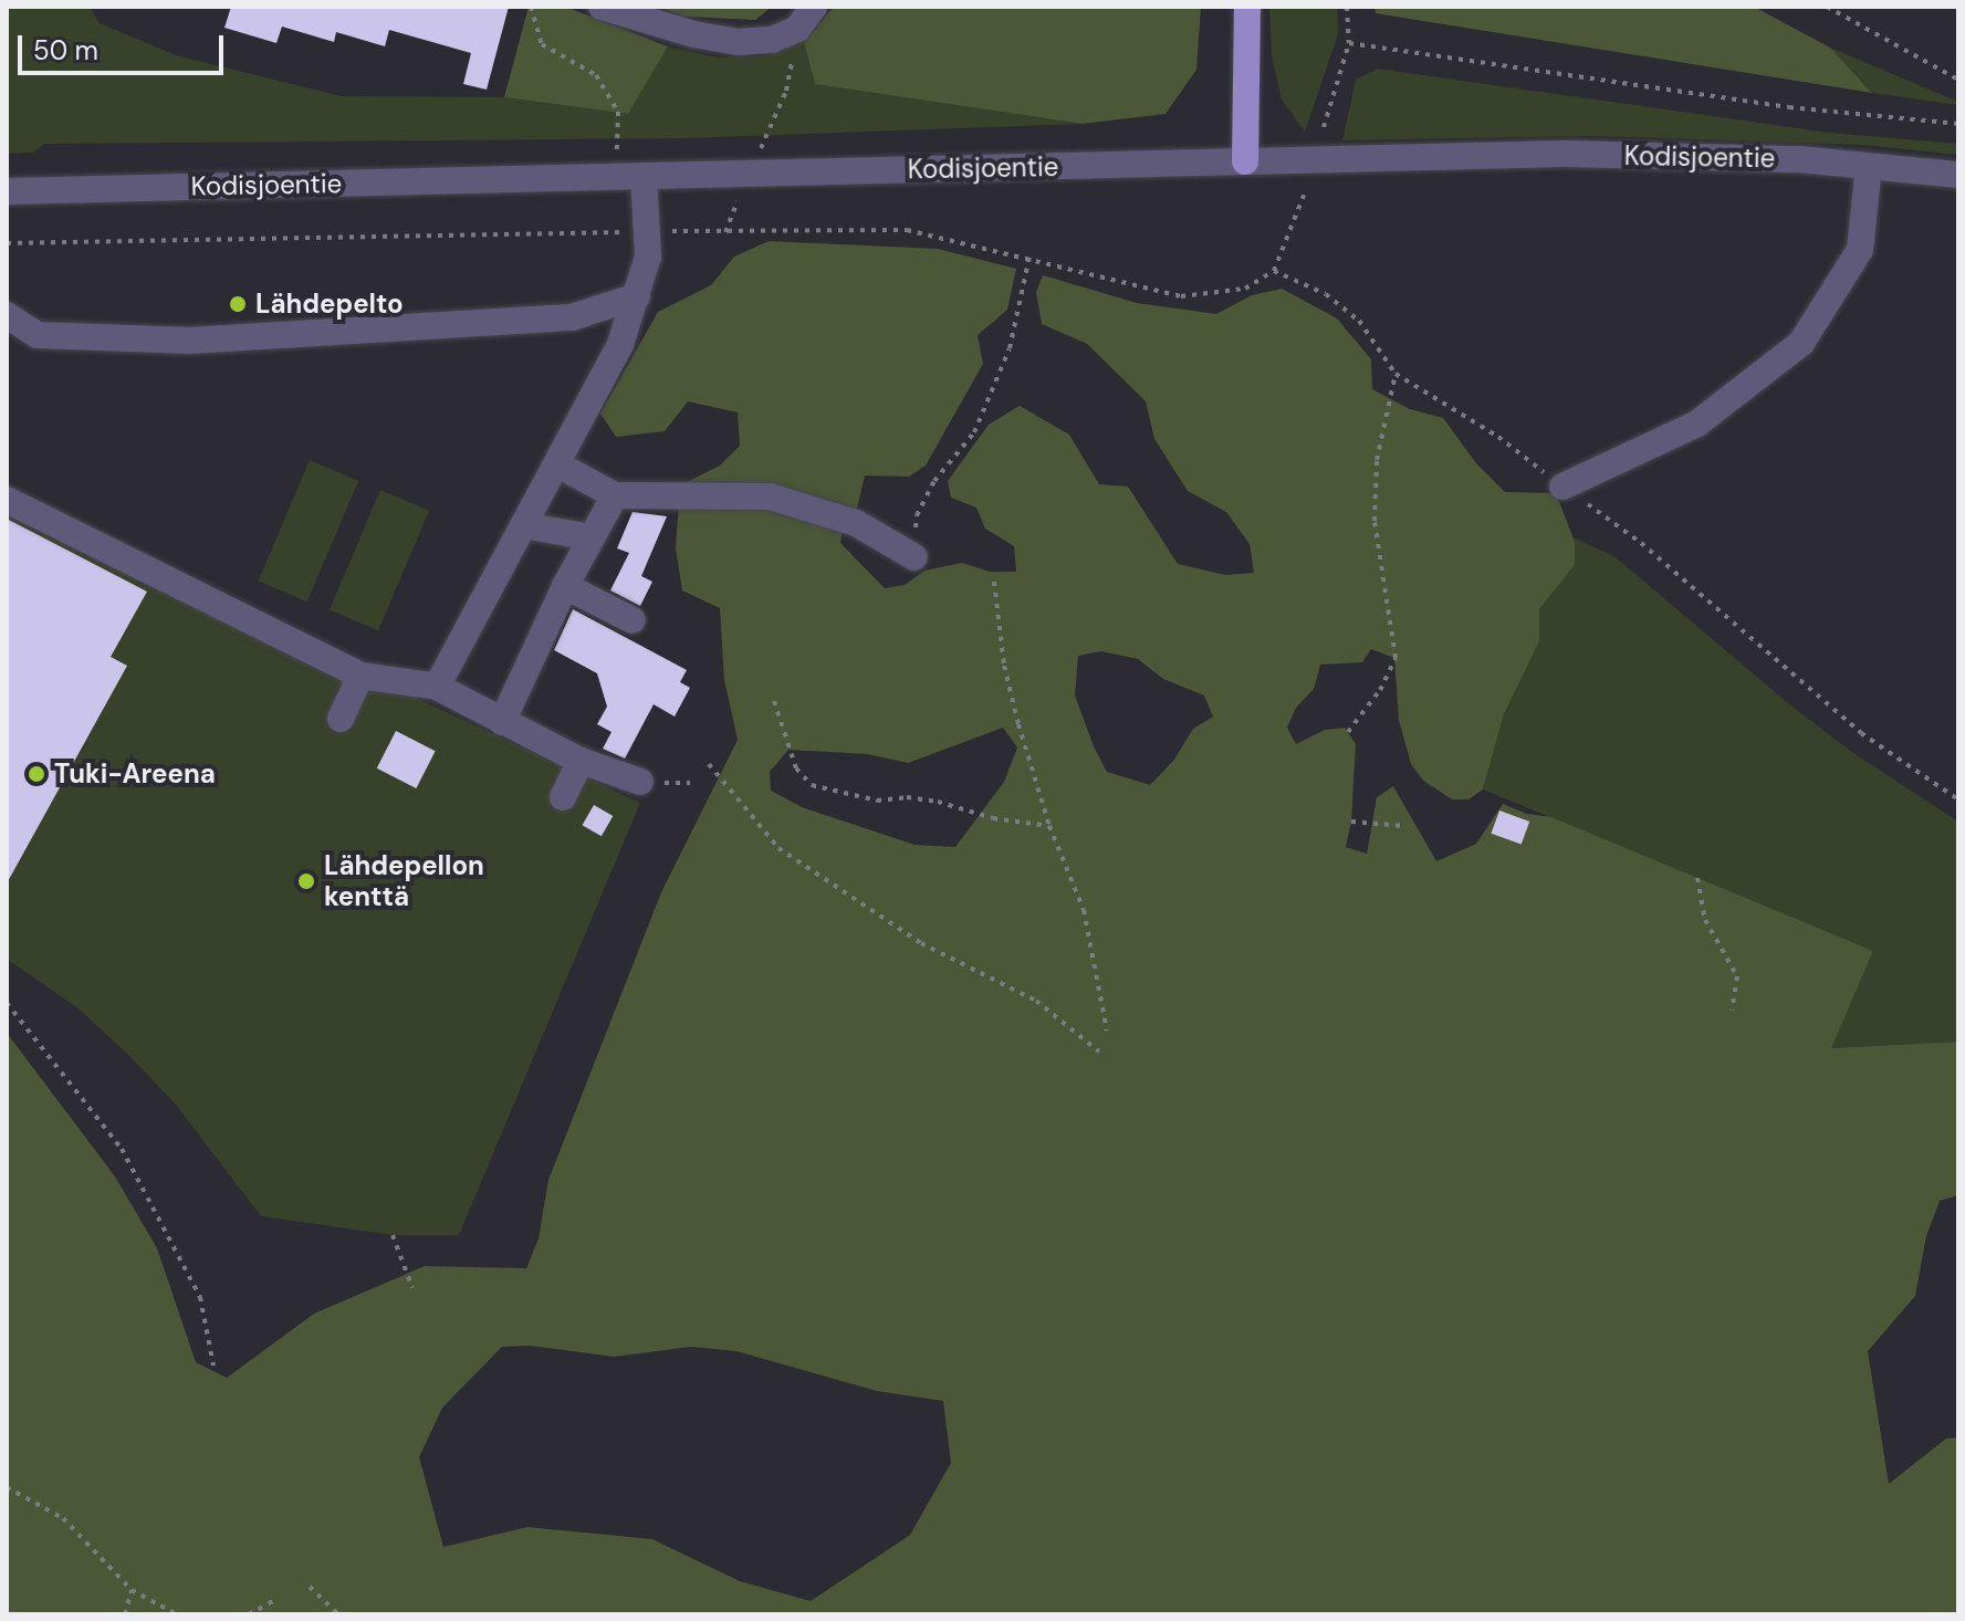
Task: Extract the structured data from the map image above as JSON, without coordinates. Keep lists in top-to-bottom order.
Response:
{
  "streets": {
    "street": ["Kodisjoentie"]
  },
  "places": ["Lähdepelto", "Tuki-Areena", "Lähdepellon kenttä"],
  "scale_bar": "50 m"
}
